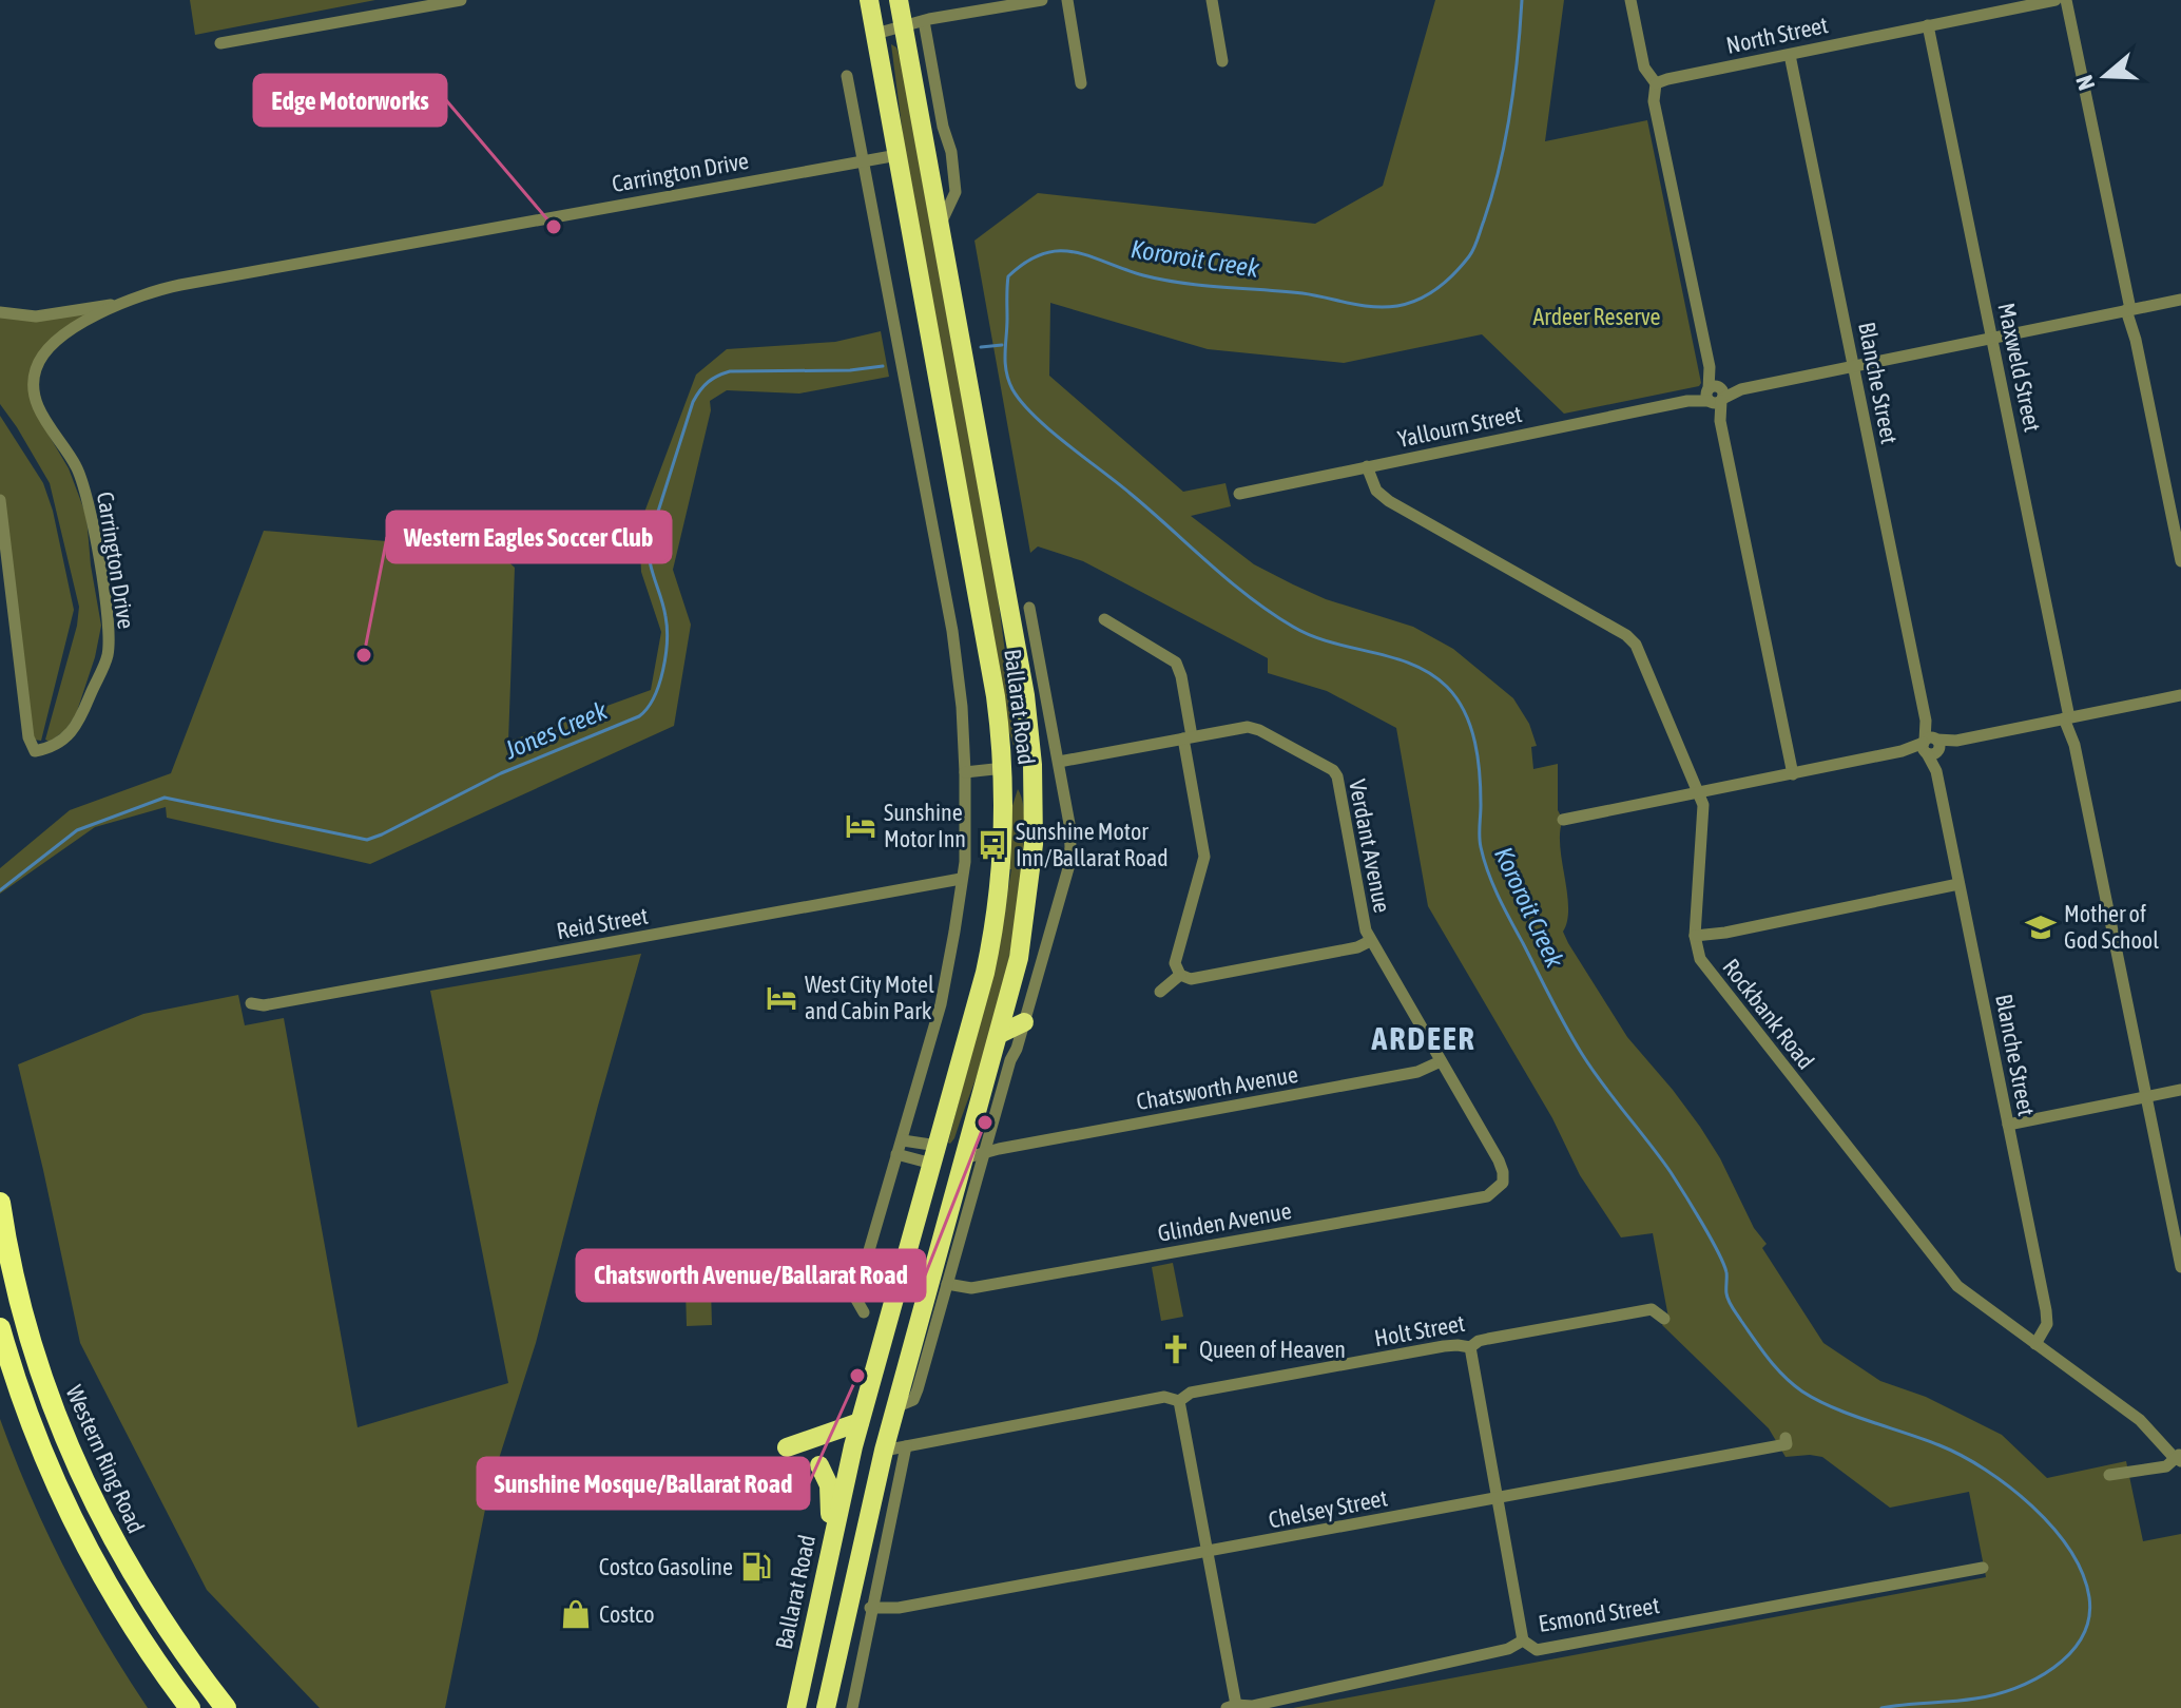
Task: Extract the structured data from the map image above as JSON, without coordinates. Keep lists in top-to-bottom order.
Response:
{
  "streets": {
    "highway": ["Ballarat Road", "Western Ring Road"],
    "street": [
      "North Street",
      "Carrington Drive",
      "Maxweld Street",
      "Blanche Street",
      "Yallourn Street",
      "Verdant Avenue",
      "Reid Street",
      "Rockbank Road",
      "Chatsworth Avenue",
      "Glinden Avenue",
      "Holt Street",
      "Chelsey Street",
      "Esmond Street"
    ]
  },
  "crossings": [
    ["North Street", "Maxweld Street"],
    ["North Street", "Blanche Street"],
    ["Carrington Drive", "Ballarat Road"],
    ["Maxweld Street", "Yallourn Street"],
    ["Blanche Street", "Yallourn Street"],
    ["Blanche Street", "Rockbank Road"],
    ["Ballarat Road", "Verdant Avenue"],
    ["Ballarat Road", "Chatsworth Avenue"],
    ["Ballarat Road", "Glinden Avenue"],
    ["Ballarat Road", "Holt Street"],
    ["Verdant Avenue", "Chatsworth Avenue"],
    ["Verdant Avenue", "Glinden Avenue"]
  ],
  "districts": ["ARDEER"],
  "water": ["Kororoit Creek", "Jones Creek"],
  "parks": ["Ardeer Reserve"],
  "places": {
    "other": [
      "Edge Motorworks",
      "Western Eagles Soccer Club",
      "Chatsworth Avenue/Ballarat Road",
      "Sunshine Mosque/Ballarat Road"
    ],
    "hotel": ["Sunshine Motor Inn", "West City Motel and Cabin Park"],
    "bus stop": ["Sunshine Motor Inn/Ballarat Road"],
    "school or university": ["Mother of God School"],
    "church": ["Queen of Heaven"],
    "fuel station": ["Costco Gasoline"],
    "shop": ["Costco"]
  },
  "north": "left"
}
